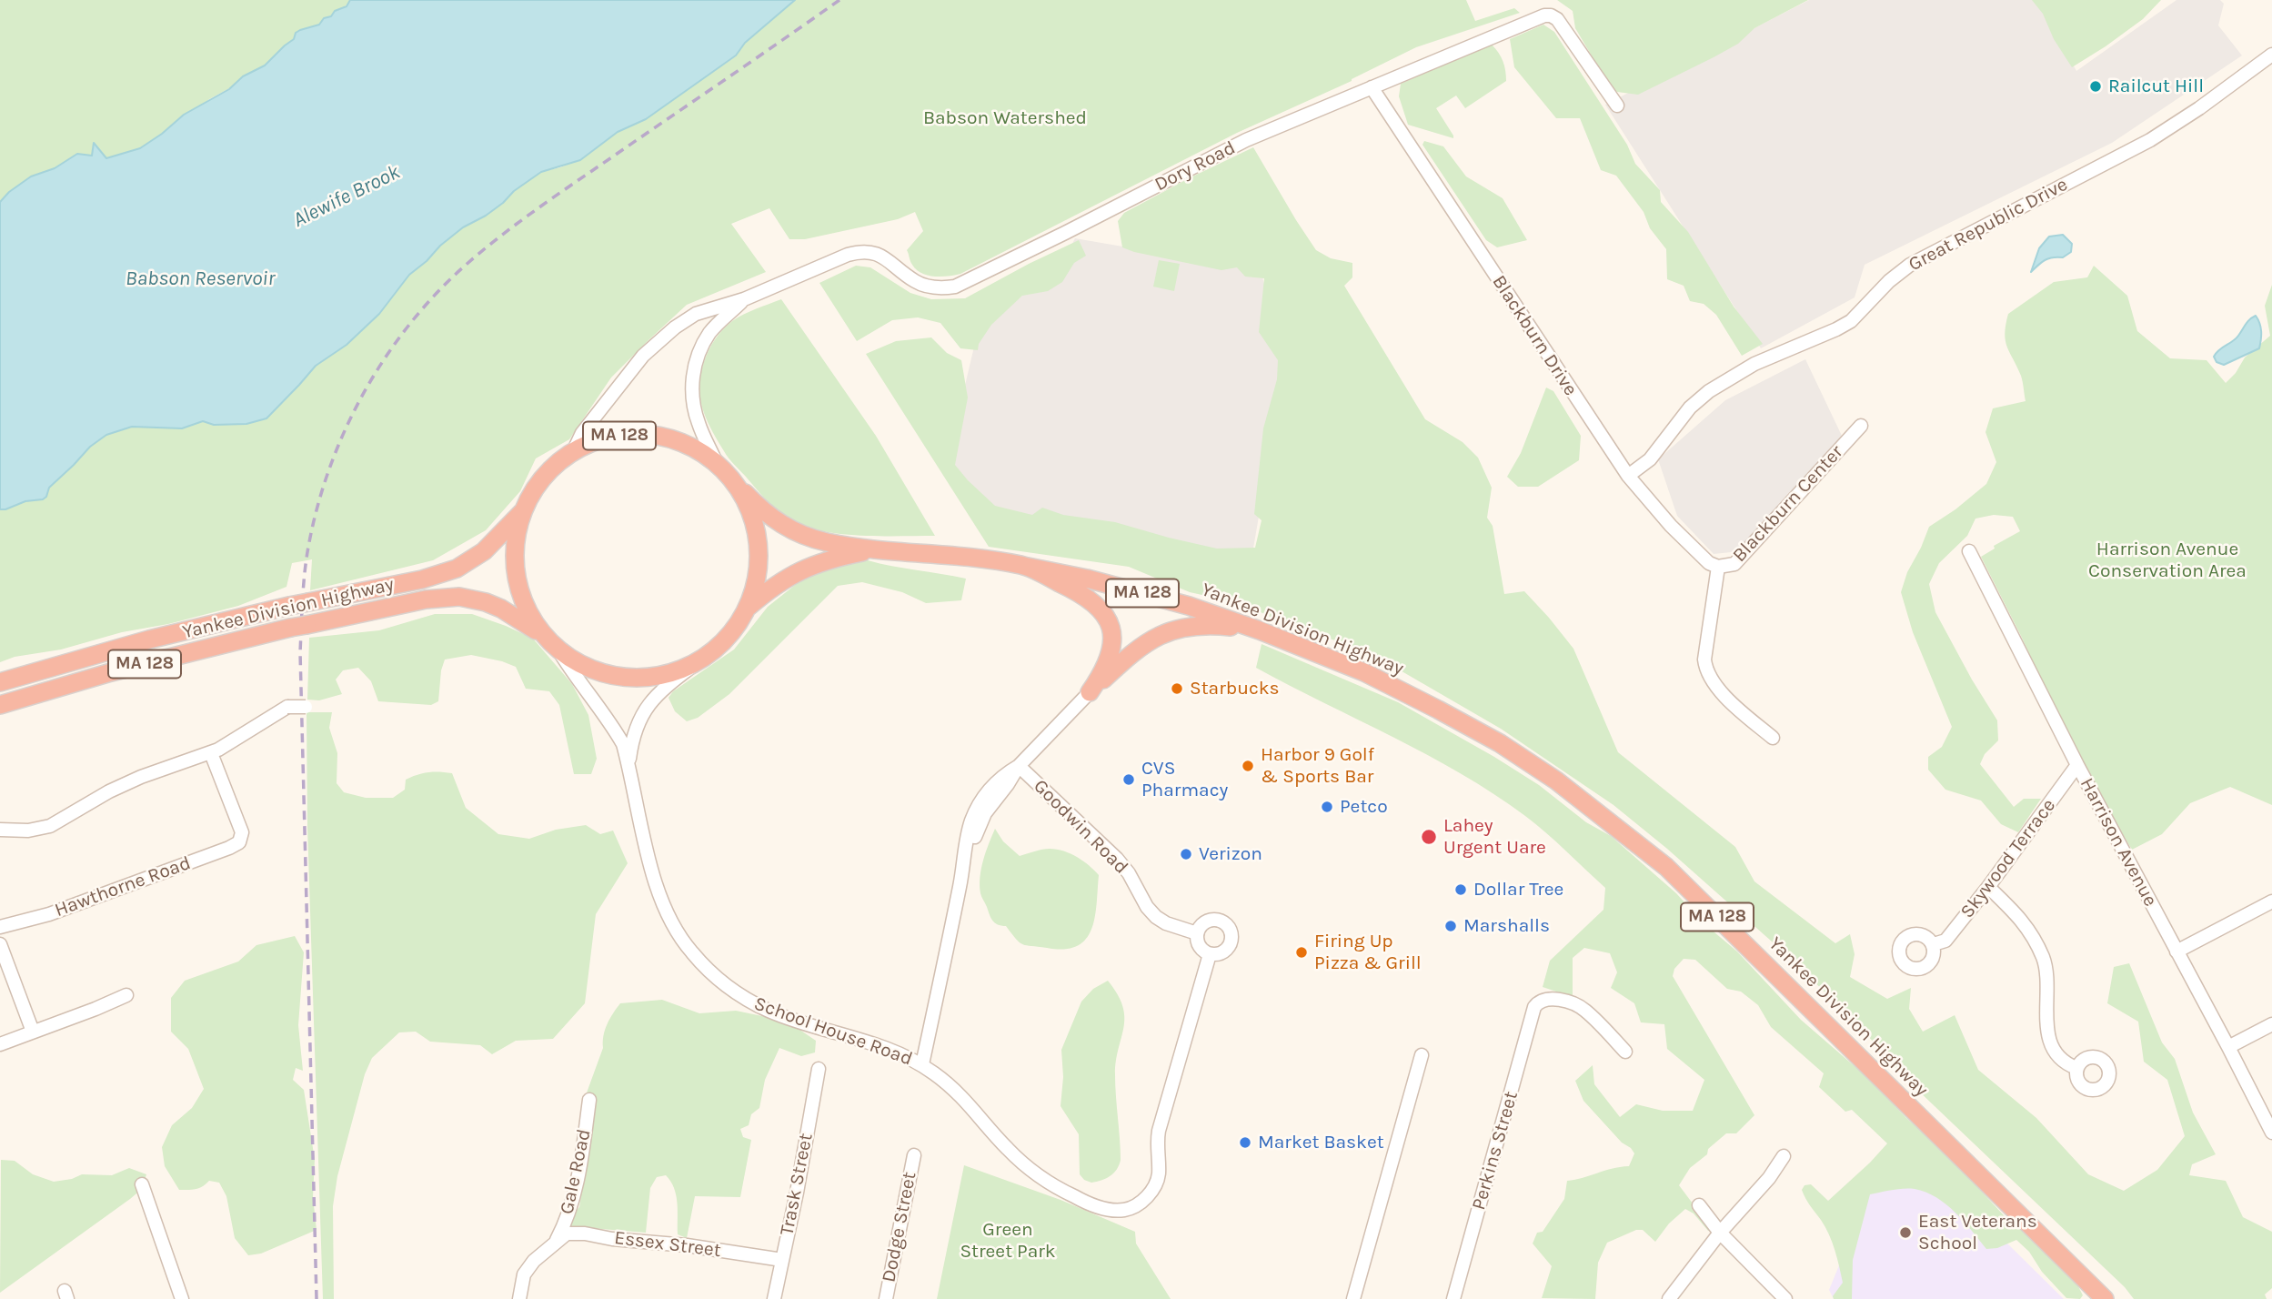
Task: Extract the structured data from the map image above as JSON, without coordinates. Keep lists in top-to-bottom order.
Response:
{
  "streets": {
    "highway": ["MA 128", "Yankee Division Highway"],
    "street": [
      "Dory Road",
      "Great Republic Drive",
      "Blackburn Drive",
      "Blackburn Center",
      "Goodwin Road",
      "Harrison Avenue",
      "Skywood Terrace",
      "Hawthorne Road",
      "School House Road",
      "Perkins Street",
      "Gale Road",
      "Trask Street",
      "Dodge Street",
      "Essex Street"
    ]
  },
  "crossings": [
    ["Dory Road", "Blackburn Drive"],
    ["Dory Road", "MA 128"],
    ["Great Republic Drive", "Blackburn Drive"],
    ["Blackburn Drive", "Blackburn Center"],
    ["MA 128", "Yankee Division Highway"],
    ["MA 128", "School House Road"],
    ["Goodwin Road", "School House Road"],
    ["Harrison Avenue", "Skywood Terrace"],
    ["Gale Road", "Essex Street"],
    ["Trask Street", "Essex Street"]
  ],
  "water": ["Alewife Brook", "Babson Reservoir"],
  "parks": ["Babson Watershed", "Harrison Avenue Conservation Area", "Green Street Park"],
  "places": [
    "Railcut Hill",
    "Starbucks",
    "Harbor 9 Golf & Sports Bar",
    "CVS Pharmacy",
    "Petco",
    "Lahey Urgent Uare",
    "Verizon",
    "Dollar Tree",
    "Marshalls",
    "Firing Up Pizza & Grill",
    "Market Basket",
    "East Veterans School"
  ]
}
